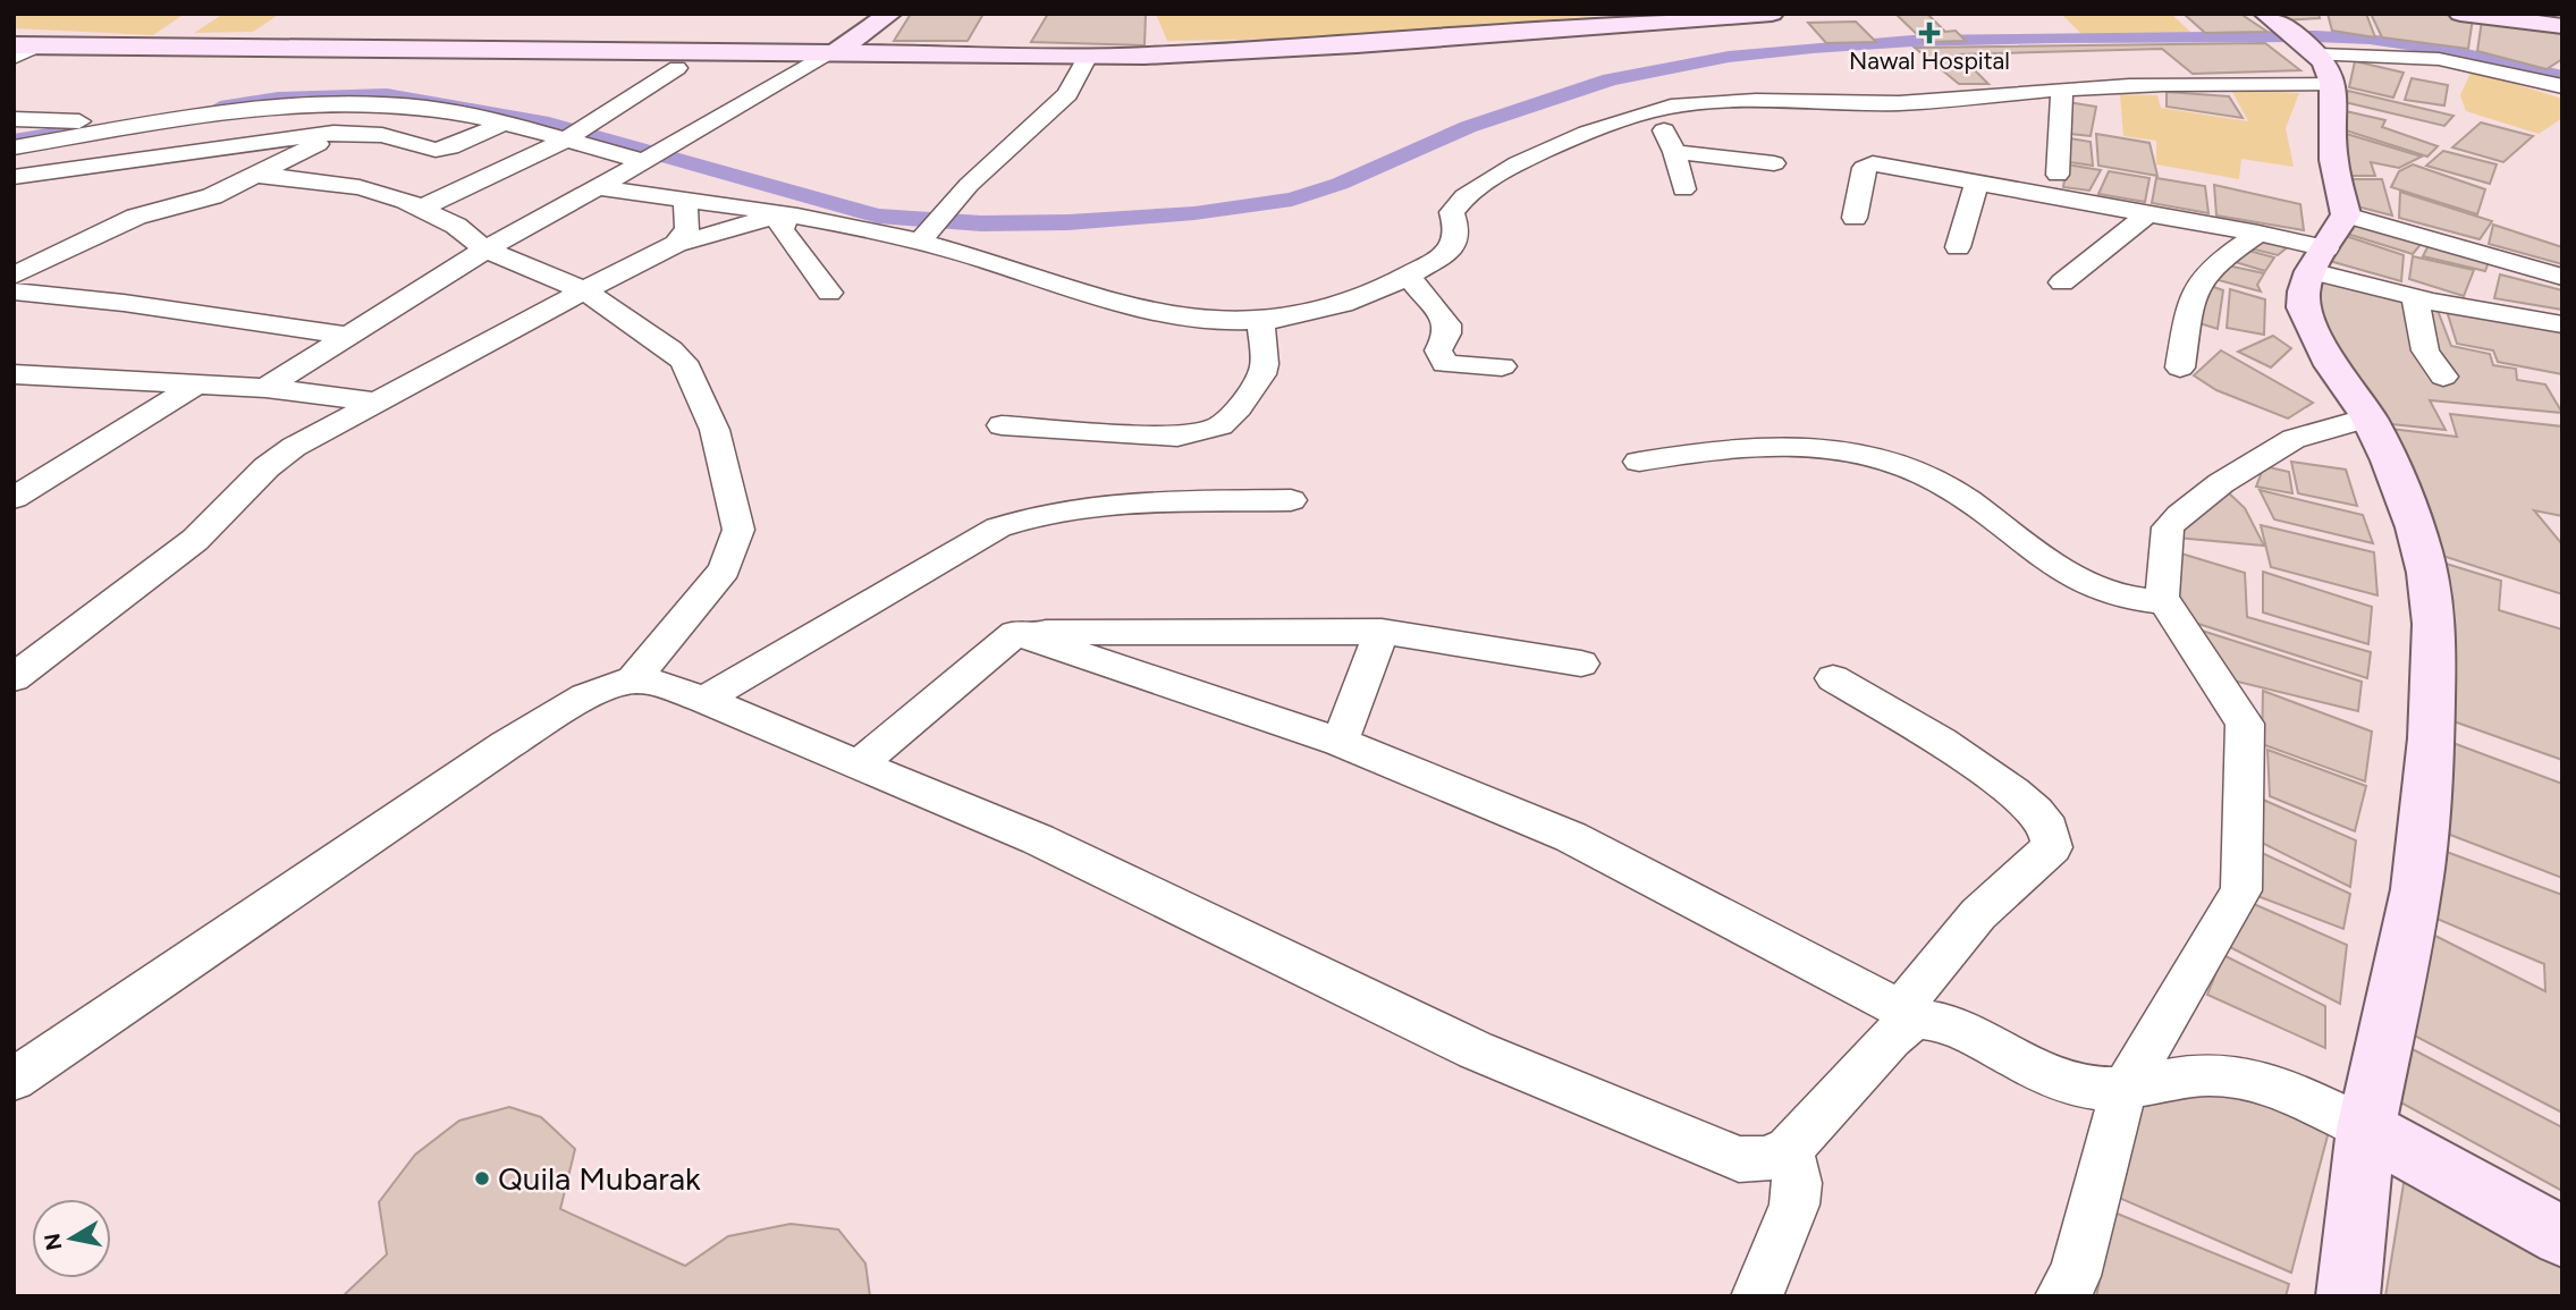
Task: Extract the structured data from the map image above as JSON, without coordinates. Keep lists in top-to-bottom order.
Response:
{
  "places": {
    "health": ["Nawal Hospital"],
    "other": ["Quila Mubarak"]
  },
  "north": "left"
}
